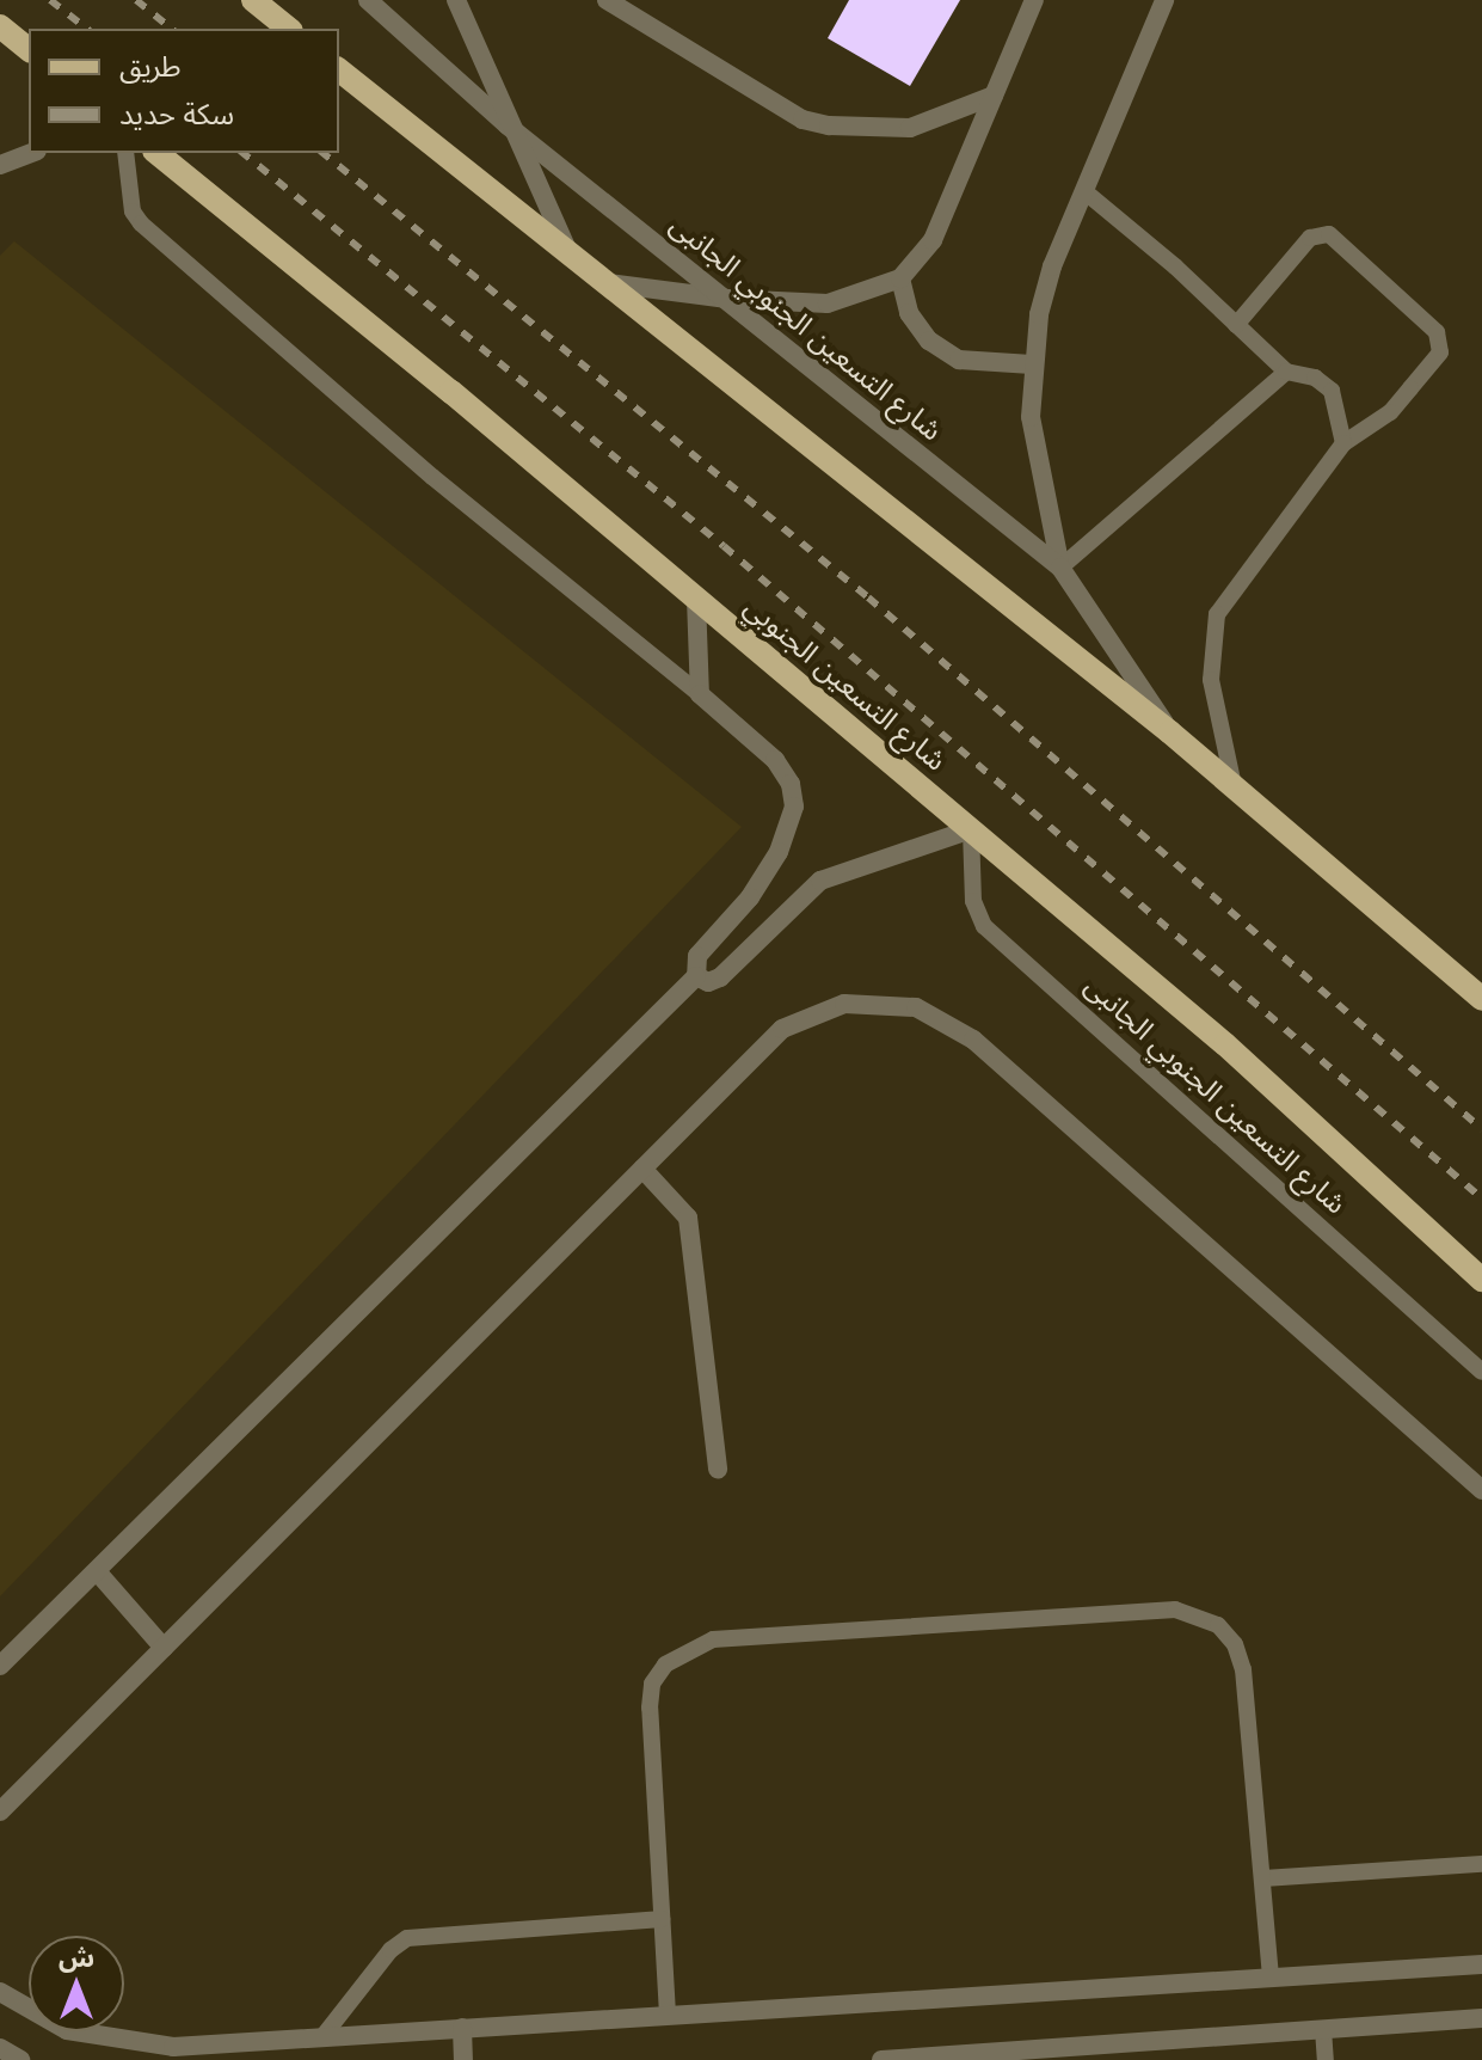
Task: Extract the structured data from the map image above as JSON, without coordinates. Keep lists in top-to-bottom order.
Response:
{
  "streets": {
    "main road": ["شارع التسعين الجنوبي"],
    "street": ["شارع التسعين الجنوبي الجانبى"]
  },
  "crossings": [
    ["شارع التسعين الجنوبي الجانبى", "شارع التسعين الجنوبي"]
  ],
  "legend": ["طريق", "سكة حديد"],
  "north": "top"
}
